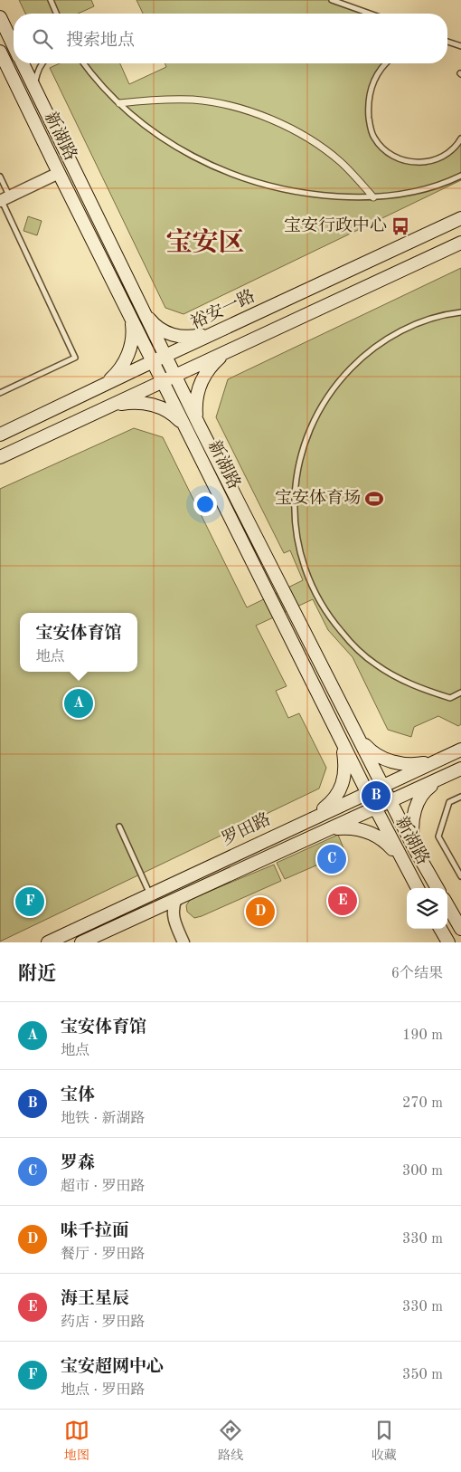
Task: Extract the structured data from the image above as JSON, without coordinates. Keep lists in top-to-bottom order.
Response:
{
  "streets": {
    "main road": ["新湖路", "裕安一路", "罗田路"]
  },
  "crossings": [
    ["新湖路", "裕安一路"],
    ["新湖路", "罗田路"]
  ],
  "districts": ["宝安区"],
  "places": {
    "bus stop": ["宝安行政中心"],
    "sports": ["宝安体育场"]
  },
  "page": {
    "search": "搜索地点",
    "popup": ["宝安体育馆", "地点"],
    "pins": [
      "A",
      "B",
      "C",
      "E",
      "F",
      "D"
    ],
    "heading": ["附近", "6个结果"],
    "list": [
      {
        "mark": "A",
        "name": "宝安体育馆",
        "note": "地点",
        "value": "190 m"
      },
      {
        "mark": "B",
        "name": "宝体",
        "note": "地铁 · 新湖路",
        "value": "270 m"
      },
      {
        "mark": "C",
        "name": "罗森",
        "note": "超市 · 罗田路",
        "value": "300 m"
      },
      {
        "mark": "D",
        "name": "味千拉面",
        "note": "餐厅 · 罗田路",
        "value": "330 m"
      },
      {
        "mark": "E",
        "name": "海王星辰",
        "note": "药店 · 罗田路",
        "value": "330 m"
      },
      {
        "mark": "F",
        "name": "宝安超网中心",
        "note": "地点 · 罗田路",
        "value": "350 m"
      }
    ],
    "nav": ["地图", "路线", "收藏"]
  }
}
